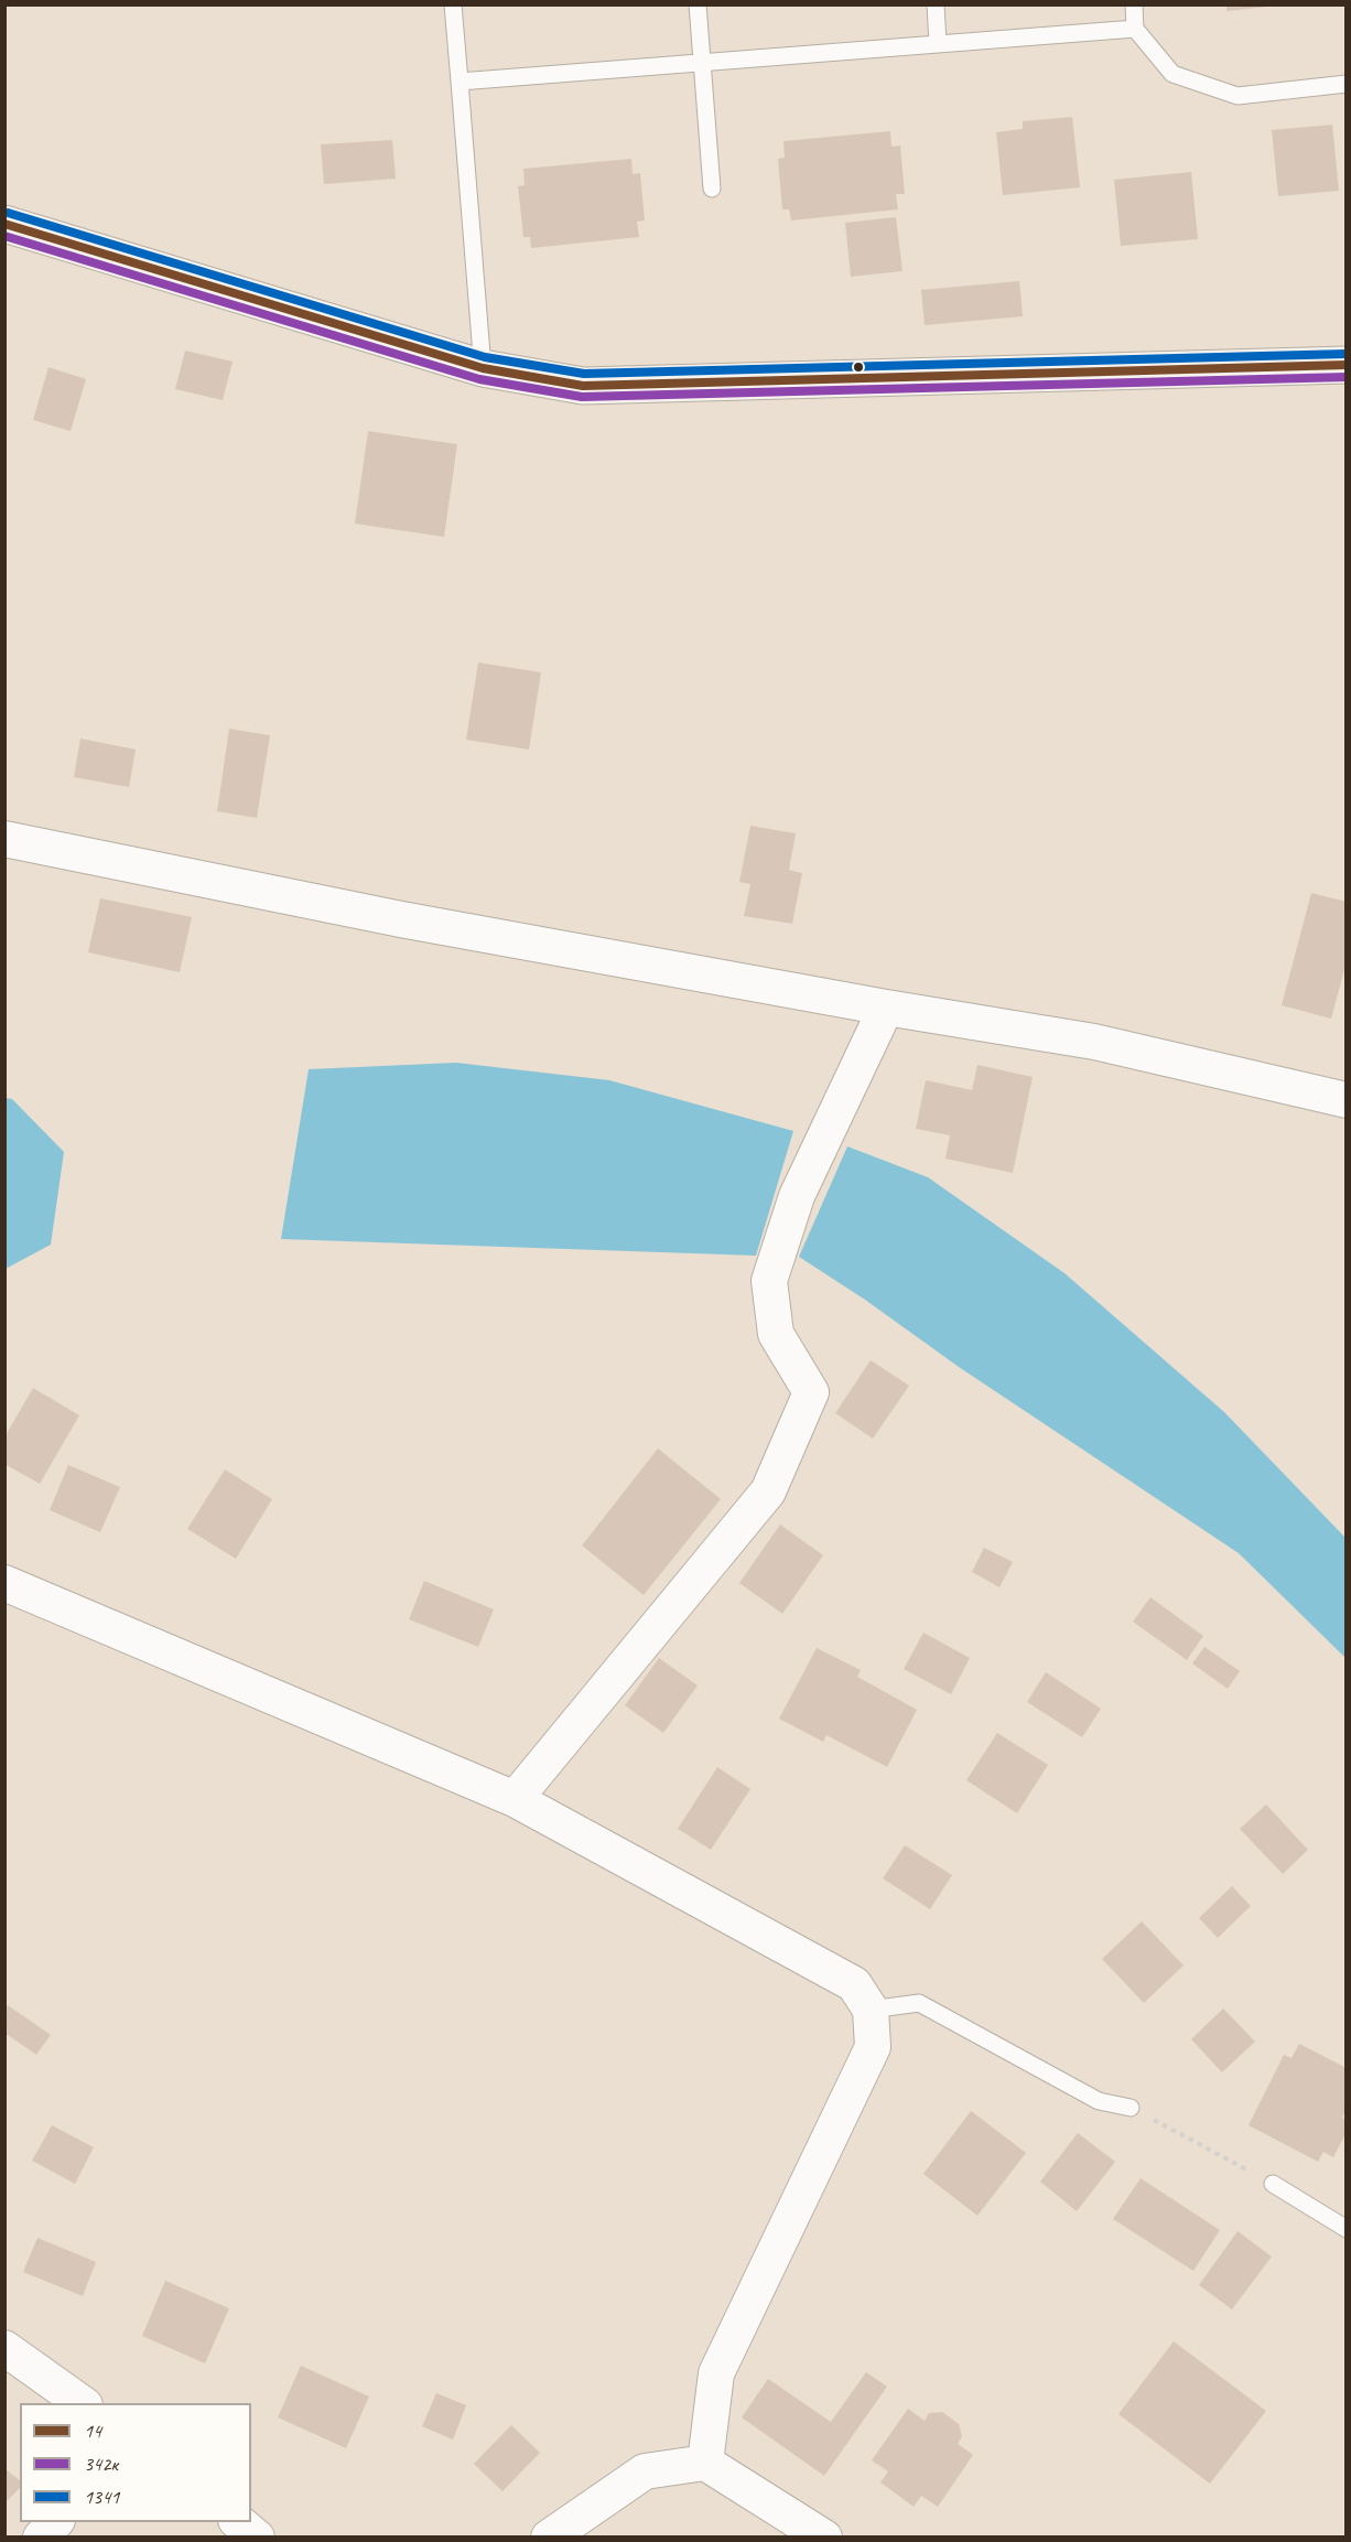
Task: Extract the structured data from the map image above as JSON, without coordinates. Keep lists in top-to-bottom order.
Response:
{
  "lines": ["transit line 1341", "transit line 14", "transit line 342к"],
  "legend": ["14", "342к", "1341"]
}
